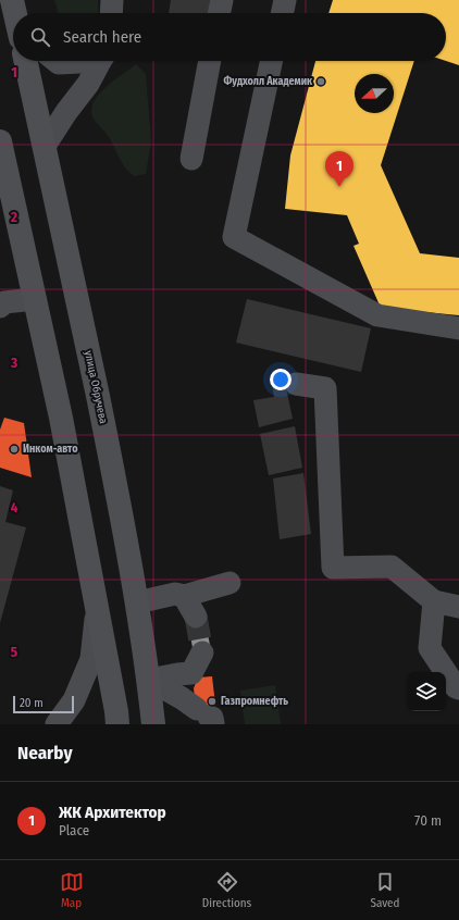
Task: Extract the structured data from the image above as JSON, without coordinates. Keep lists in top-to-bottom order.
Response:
{
  "streets": {
    "main road": ["улица Обручева"]
  },
  "places": ["Фудхолл Академик", "Инком-авто", "Газпромнефть"],
  "scale_bar": "20 m",
  "north": "left",
  "page": {
    "search": "Search here",
    "pins": "1",
    "scale": "20 m",
    "heading": "Nearby",
    "list": [
      {
        "mark": "1",
        "name": "ЖК Архитектор",
        "note": "Place",
        "value": "70 m"
      }
    ],
    "nav": ["Map", "Directions", "Saved"]
  },
  "grid": {
    "rows": [
      "1",
      "2",
      "3",
      "4",
      "5"
    ]
  }
}
